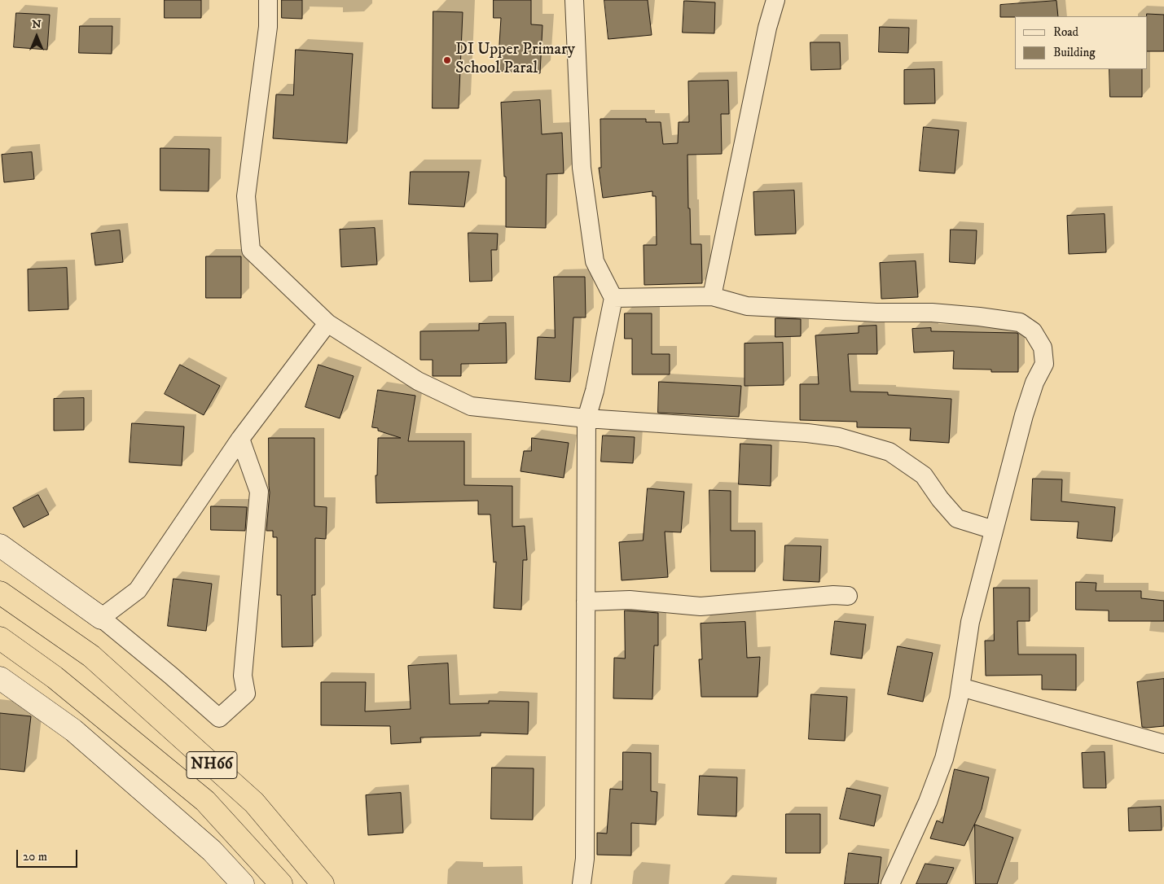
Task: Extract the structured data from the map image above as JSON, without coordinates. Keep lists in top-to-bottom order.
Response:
{
  "streets": {
    "highway": ["NH66"]
  },
  "places": ["DI Upper Primary School Paral"],
  "legend": ["Road", "Building"],
  "scale_bar": "20 m",
  "north": "top"
}
